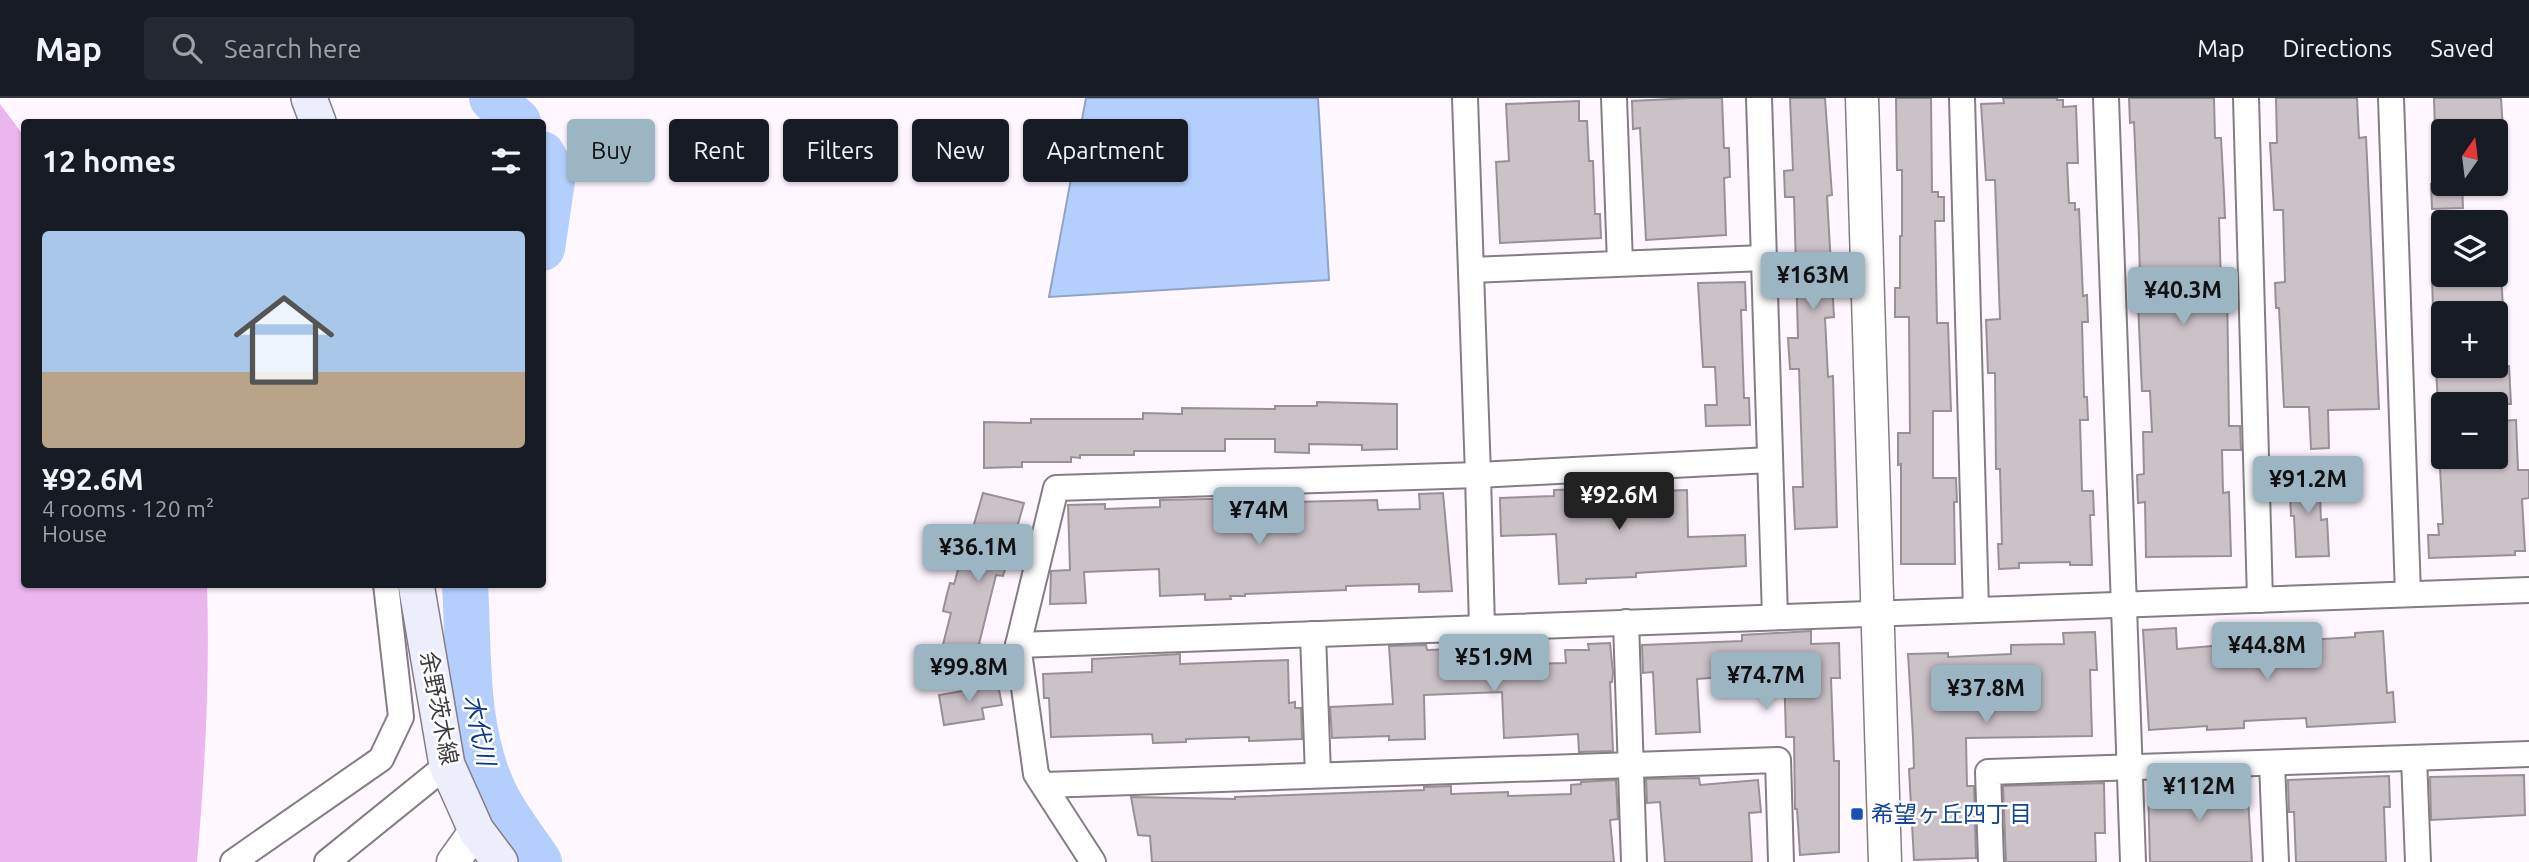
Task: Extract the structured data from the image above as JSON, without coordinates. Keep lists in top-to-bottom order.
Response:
{
  "streets": {
    "main road": ["余野茨木線"]
  },
  "water": ["木代川"],
  "places": {
    "transit": ["希望ヶ丘四丁目"]
  },
  "north": "top",
  "page": {
    "header": "Map",
    "search": "Search here",
    "nav": ["Map", "Directions", "Saved"],
    "map_buttons": ["+", "−"],
    "chip": [
      "Buy",
      "Rent",
      "Filters",
      "New",
      "Apartment"
    ],
    "heading": "12 homes",
    "list": [
      {
        "name": "¥92.6M",
        "note": "4 rooms · 120 m² · House"
      }
    ],
    "price": [
      "¥163M",
      "¥40.3M",
      "¥91.2M",
      "¥92.6M",
      "¥74M",
      "¥36.1M",
      "¥44.8M",
      "¥51.9M",
      "¥99.8M",
      "¥74.7M",
      "¥37.8M",
      "¥112M"
    ]
  }
}
